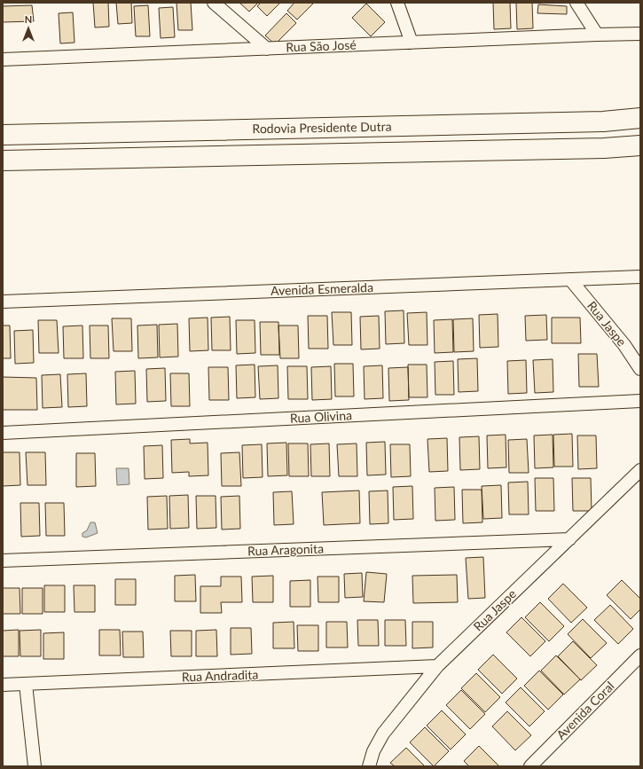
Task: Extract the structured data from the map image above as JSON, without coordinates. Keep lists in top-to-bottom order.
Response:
{
  "streets": {
    "highway": ["Rodovia Presidente Dutra"],
    "street": [
      "Rua São José",
      "Avenida Esmeralda",
      "Rua Jaspe",
      "Rua Olivina",
      "Rua Aragonita",
      "Rua Andradita",
      "Avenida Coral"
    ]
  },
  "crossings": [
    ["Avenida Esmeralda", "Rua Jaspe"],
    ["Rua Jaspe", "Rua Aragonita"],
    ["Rua Jaspe", "Rua Andradita"]
  ],
  "north": "top"
}
